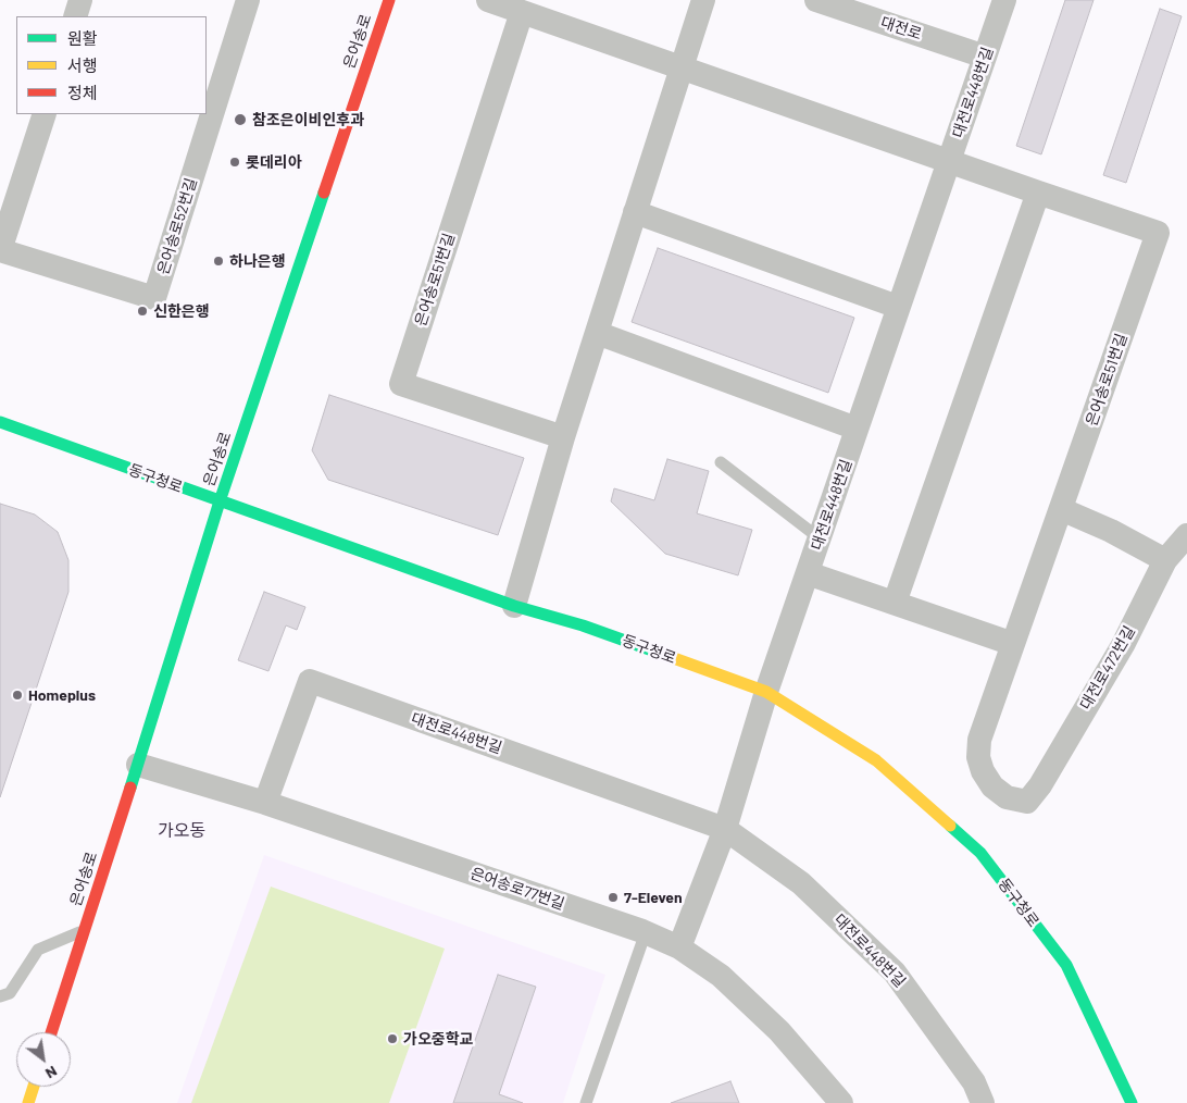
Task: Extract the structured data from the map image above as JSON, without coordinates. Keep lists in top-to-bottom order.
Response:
{
  "streets": {
    "main road": ["은어송로", "동구청로"],
    "street": [
      "대전로",
      "대전로448번길",
      "은어송로52번길",
      "은어송로51번길",
      "대전로472번길",
      "은어송로77번길"
    ]
  },
  "crossings": [
    ["대전로", "대전로448번길"],
    ["은어송로", "동구청로"],
    ["은어송로", "은어송로77번길"],
    ["대전로448번길", "은어송로51번길"],
    ["대전로448번길", "동구청로"],
    ["대전로448번길", "은어송로77번길"],
    ["은어송로51번길", "대전로472번길"]
  ],
  "districts": ["가오동"],
  "places": [
    "참조은이비인후과",
    "롯데리아",
    "하나은행",
    "신한은행",
    "Homeplus",
    "7-Eleven",
    "가오중학교"
  ],
  "legend": ["원활", "서행", "정체"],
  "north": "bottom right"
}
